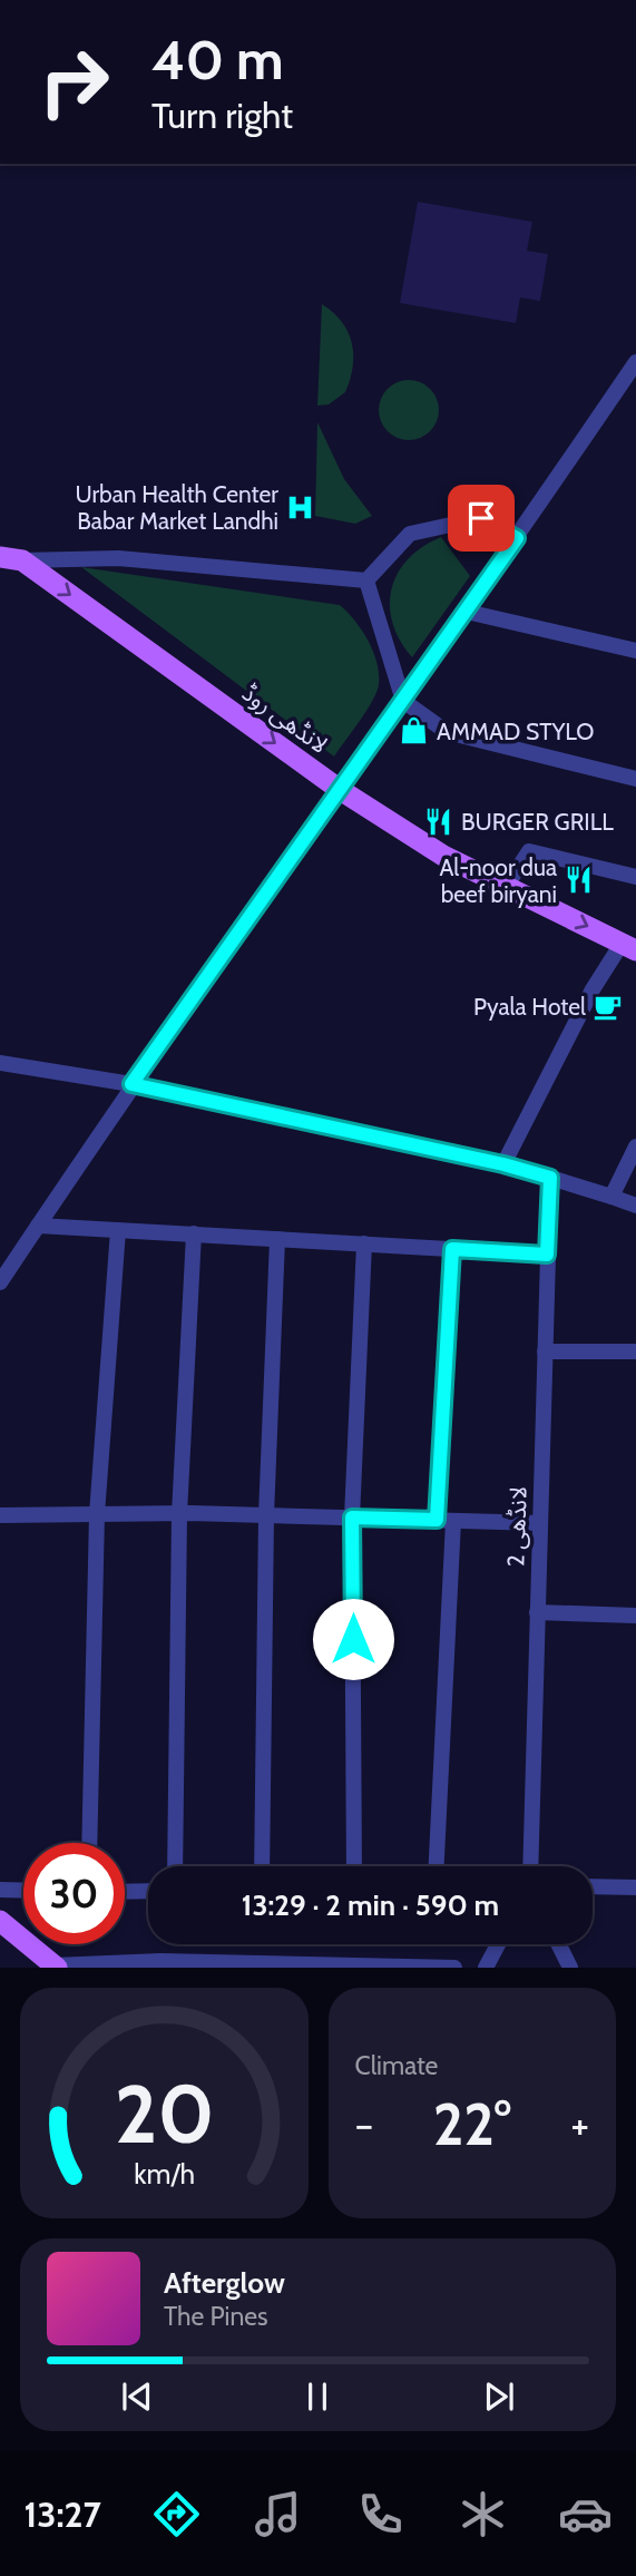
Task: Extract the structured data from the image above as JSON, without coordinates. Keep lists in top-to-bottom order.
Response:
{
  "streets": {
    "main road": ["لانڈھی روڈ"],
    "street": ["لانڈھی 2"]
  },
  "one_way": ["لانڈھی روڈ"],
  "places": {
    "hospital": ["Urban Health Center Babar Market Landhi"],
    "shop": ["AMMAD STYLO"],
    "restaurant": ["BURGER GRILL", "Al-noor dua beef biryani"],
    "cafe": ["Pyala Hotel"]
  },
  "page": {
    "turn": ["40 m", "Turn right"],
    "limit": "30",
    "trip": "13:29 · 2 min · 590 m",
    "tile": "Climate",
    "heat": ["−", "22°", "+"],
    "song": ["Afterglow", "The Pines"],
    "tabs": "13:27",
    "gauge": ["20", "km/h"]
  }
}
